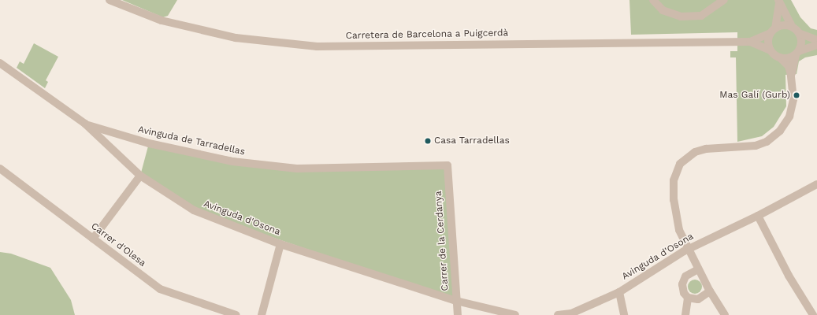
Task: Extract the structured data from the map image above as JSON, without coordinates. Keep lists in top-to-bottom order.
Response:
{
  "streets": {
    "street": [
      "Carretera de Barcelona a Puigcerdà",
      "Avinguda de Tarradellas",
      "Avinguda d'Osona",
      "Carrer de la Cerdanya",
      "Carrer d'Olesa"
    ]
  },
  "crossings": [
    ["Avinguda de Tarradellas", "Avinguda d'Osona"],
    ["Avinguda de Tarradellas", "Carrer de la Cerdanya"],
    ["Avinguda d'Osona", "Carrer de la Cerdanya"]
  ],
  "places": ["Mas Galí (Gurb)", "Casa Tarradellas"]
}
